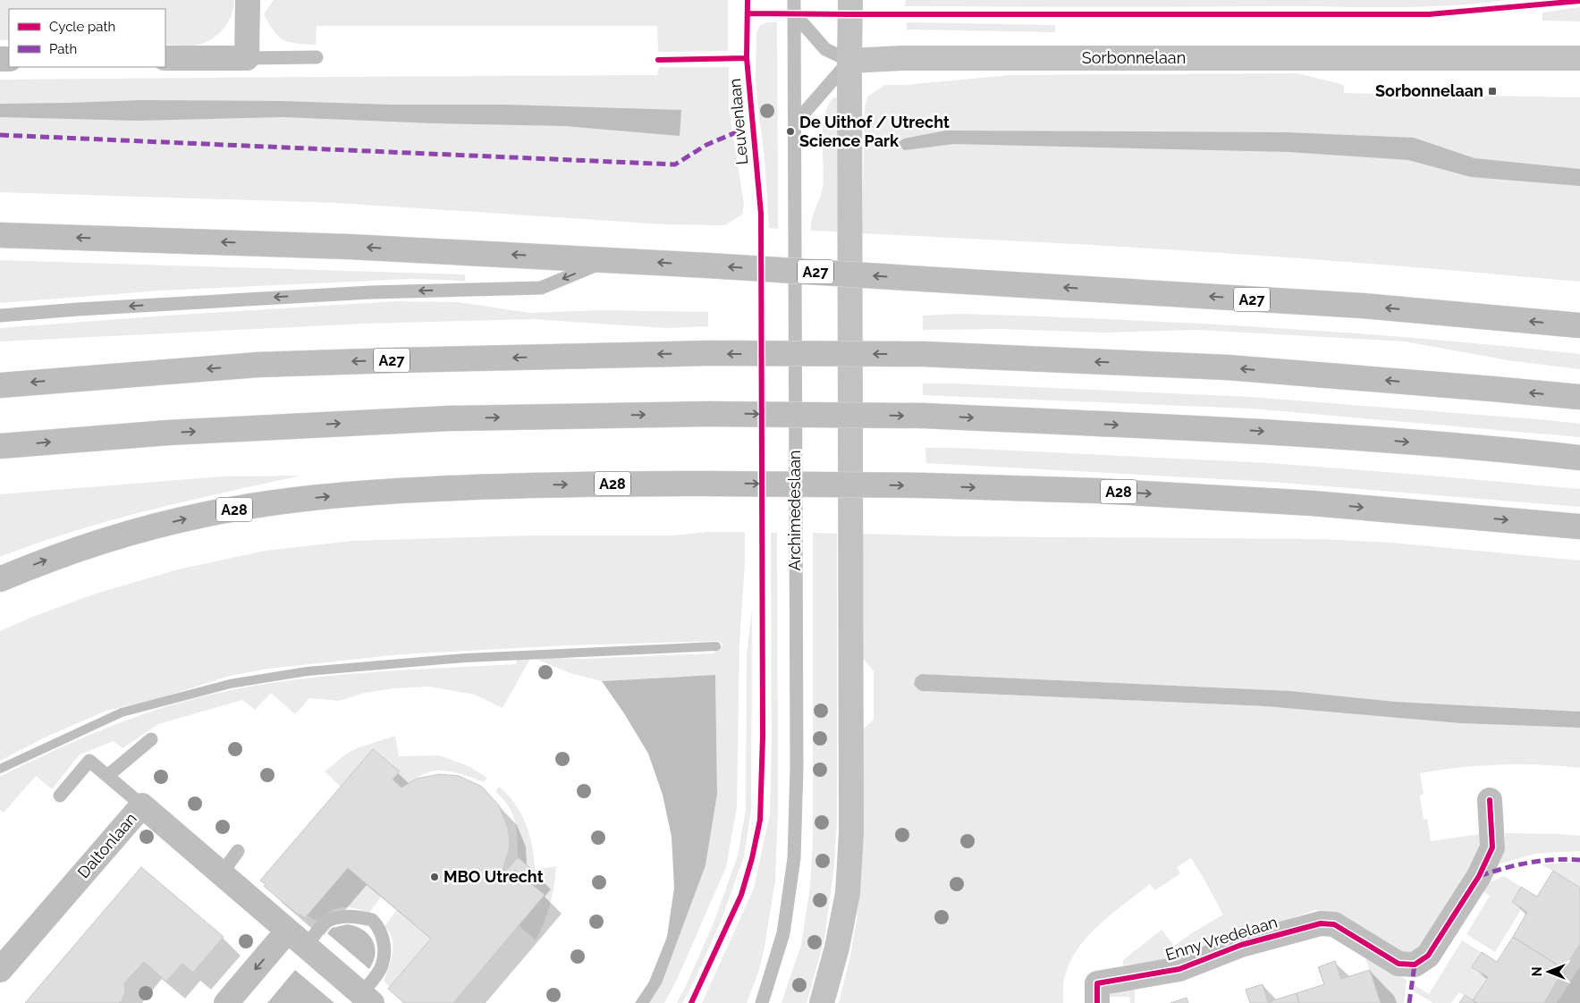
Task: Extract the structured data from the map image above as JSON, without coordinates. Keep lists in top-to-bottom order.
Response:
{
  "streets": {
    "main road": [
      "Sorbonnelaan",
      "A27",
      "A28",
      "Daltonlaan",
      "Enny Vredelaan"
    ],
    "lane": ["Archimedeslaan"],
    "cycle path": ["Leuvenlaan"]
  },
  "crossings": [
    ["Sorbonnelaan", "Archimedeslaan"]
  ],
  "places": {
    "transit": ["Sorbonnelaan"],
    "other": ["De Uithof / Utrecht Science Park", "MBO Utrecht"]
  },
  "legend": ["Cycle path", "Path"],
  "north": "left"
}
